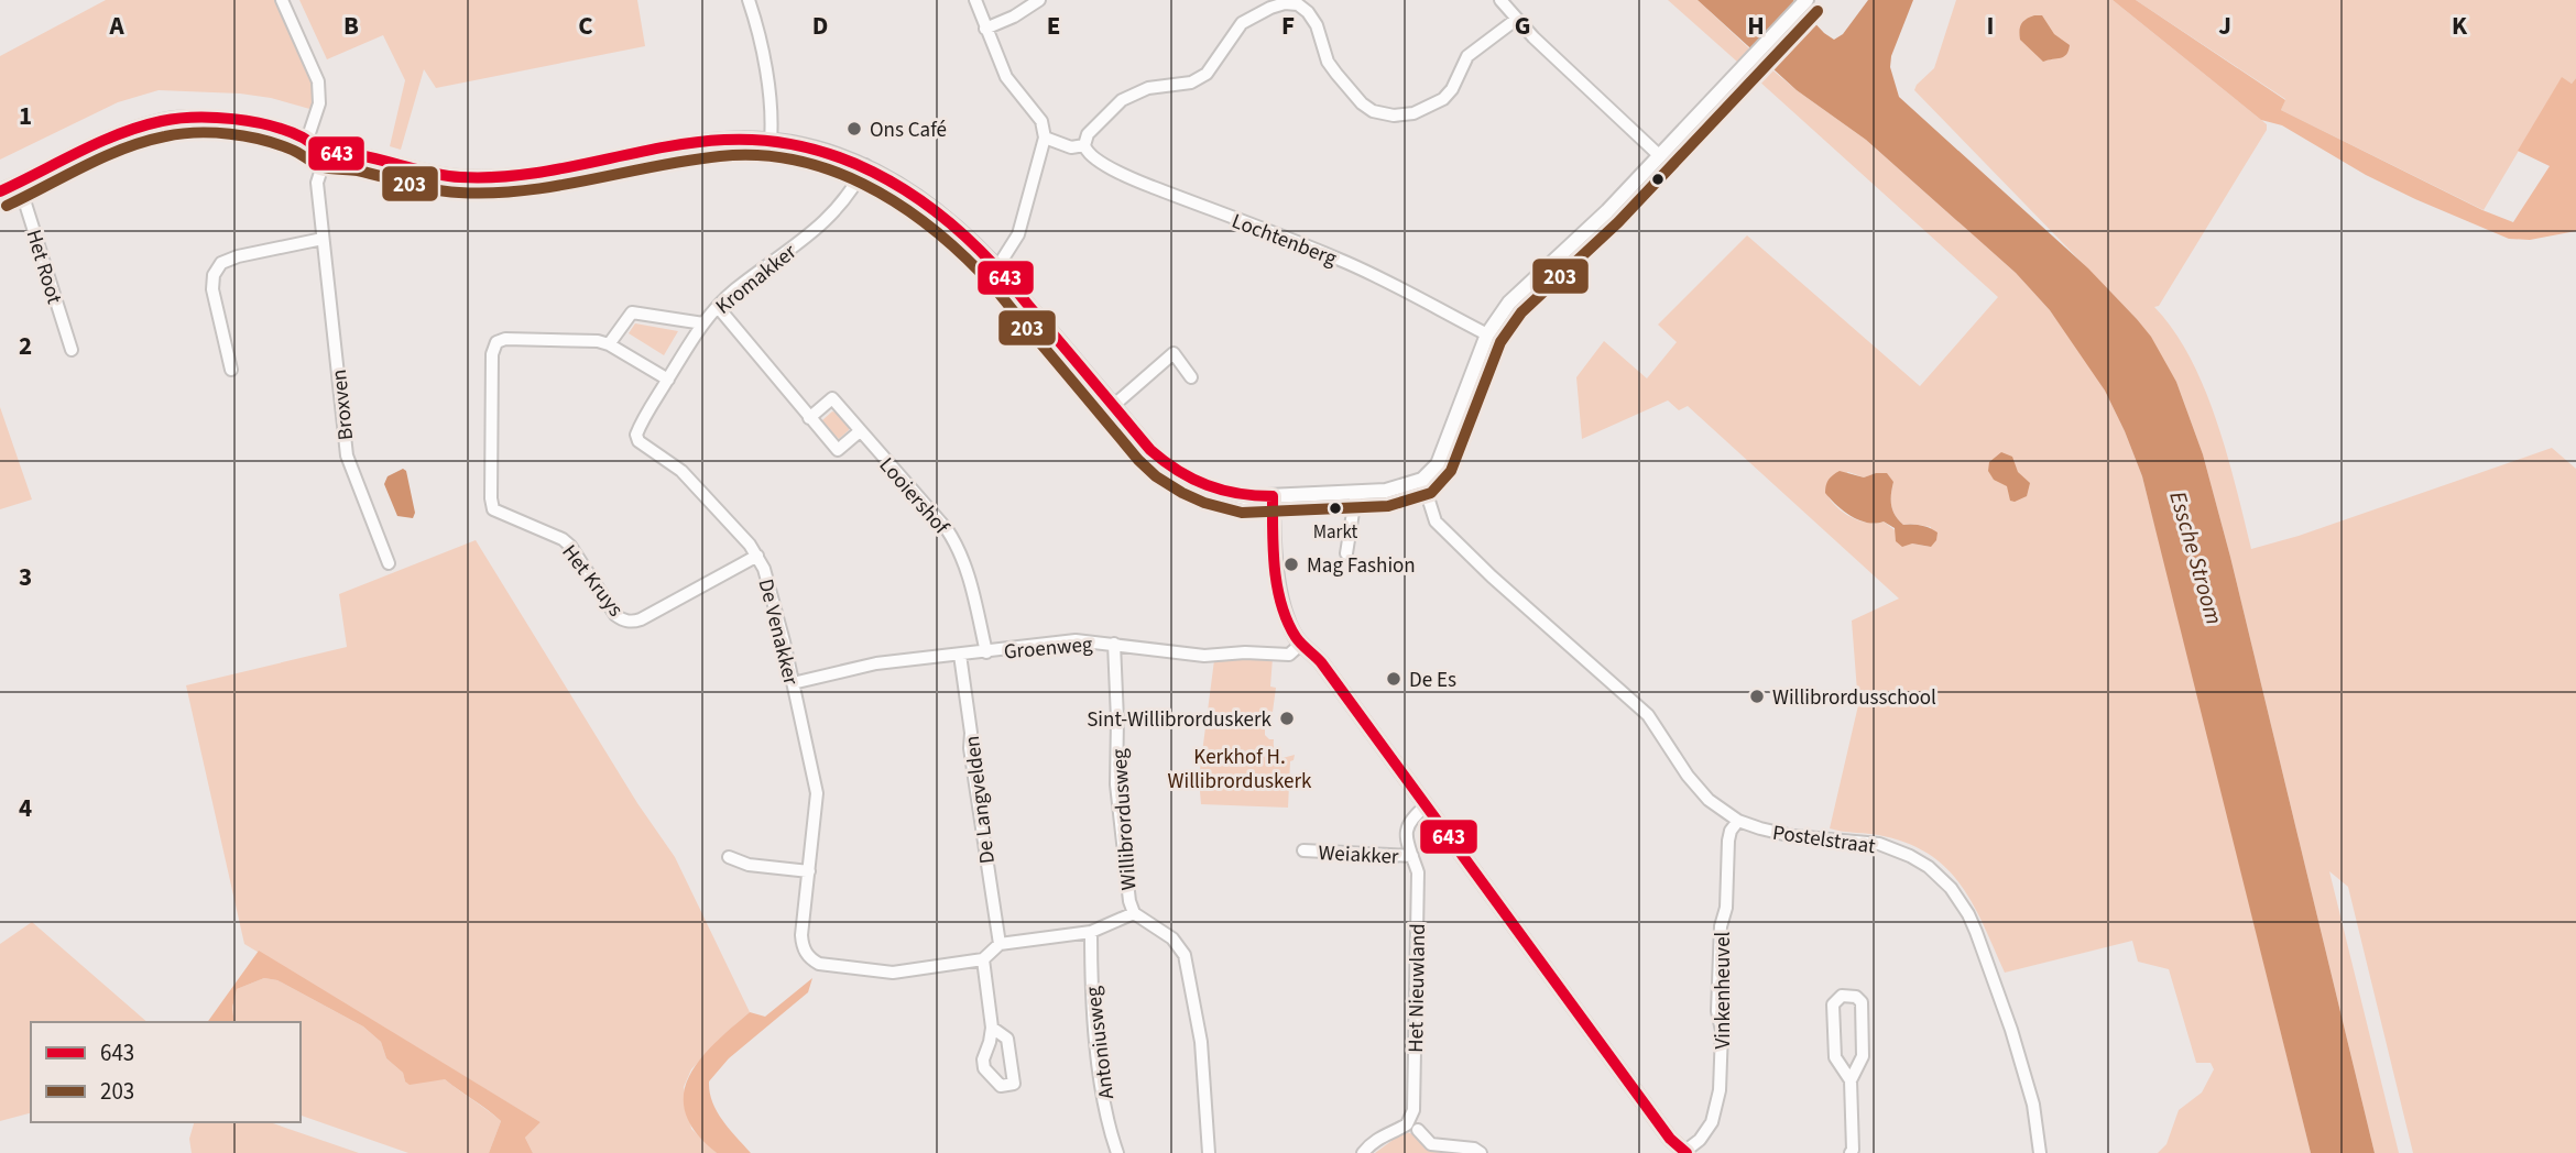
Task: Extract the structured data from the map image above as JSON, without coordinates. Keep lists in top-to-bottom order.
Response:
{
  "streets": {
    "street": [
      "Lochtenberg",
      "Het Root",
      "Kromakker",
      "Broxven",
      "Looiershof",
      "Het Kruys",
      "De Venakker",
      "Groenweg",
      "De Langvelden",
      "Willibrordusweg",
      "Postelstraat",
      "Weiakker",
      "Het Nieuwland",
      "Vinkenheuvel",
      "Antoniusweg"
    ]
  },
  "crossings": [
    ["Kromakker", "De Venakker"],
    ["Looiershof", "Groenweg"],
    ["Het Kruys", "De Venakker"],
    ["De Venakker", "Groenweg"],
    ["Groenweg", "De Langvelden"],
    ["Groenweg", "Willibrordusweg"],
    ["Postelstraat", "Vinkenheuvel"],
    ["Weiakker", "Het Nieuwland"]
  ],
  "water": ["Essche Stroom"],
  "parks": ["Kerkhof H. Willibrorduskerk"],
  "places": [
    "Ons Café",
    "Markt",
    "Mag Fashion",
    "De Es",
    "Willibrordusschool",
    "Sint-Willibrorduskerk"
  ],
  "lines": ["transit line 203", "transit line 643"],
  "legend": ["643", "203"],
  "grid": {
    "columns": [
      "A",
      "B",
      "C",
      "D",
      "E",
      "F",
      "G",
      "H",
      "I",
      "J",
      "K"
    ],
    "rows": [
      "1",
      "2",
      "3",
      "4"
    ]
  }
}
